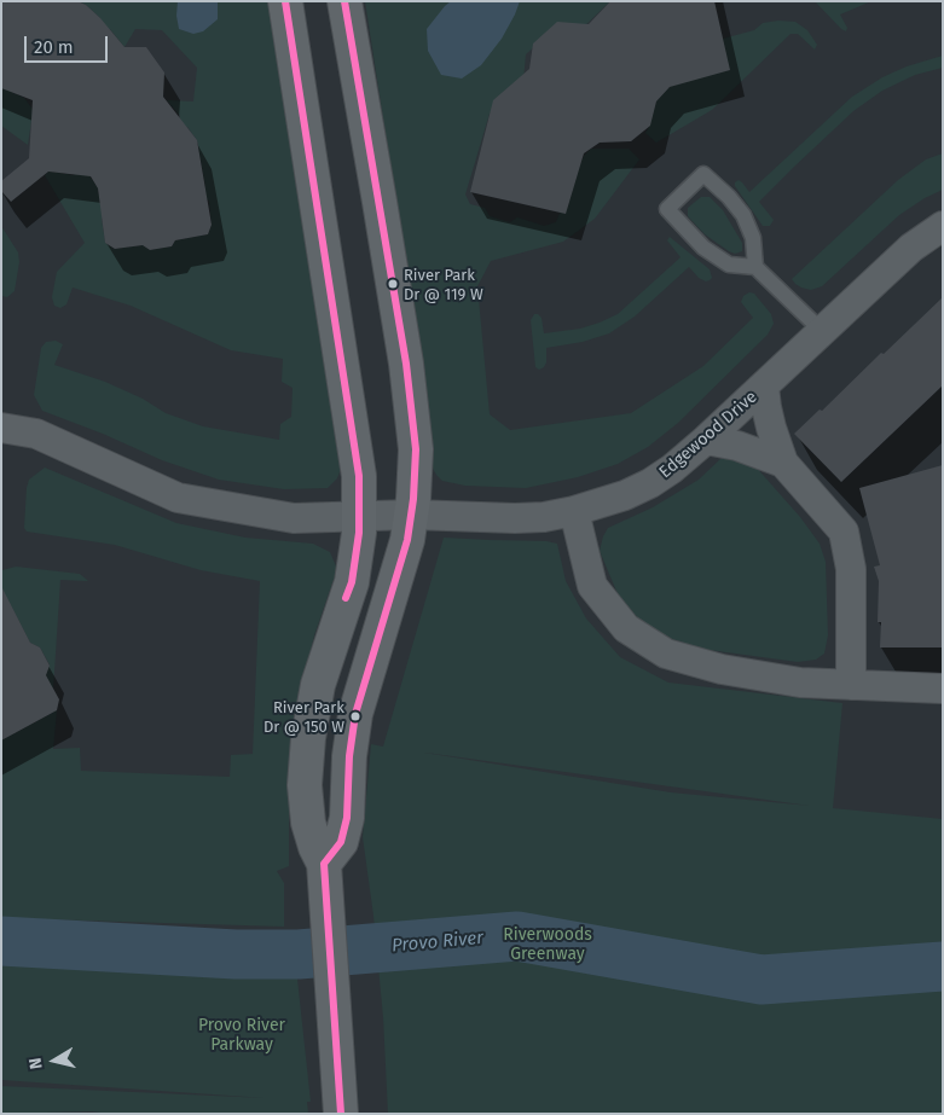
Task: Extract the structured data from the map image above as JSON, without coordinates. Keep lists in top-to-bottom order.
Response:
{
  "streets": {
    "street": ["Edgewood Drive"]
  },
  "water": ["Provo River"],
  "parks": ["Riverwoods Greenway", "Provo River Parkway"],
  "places": ["River Park Dr @ 119 W", "River Park Dr @ 150 W"],
  "scale_bar": "20 m",
  "north": "left"
}
